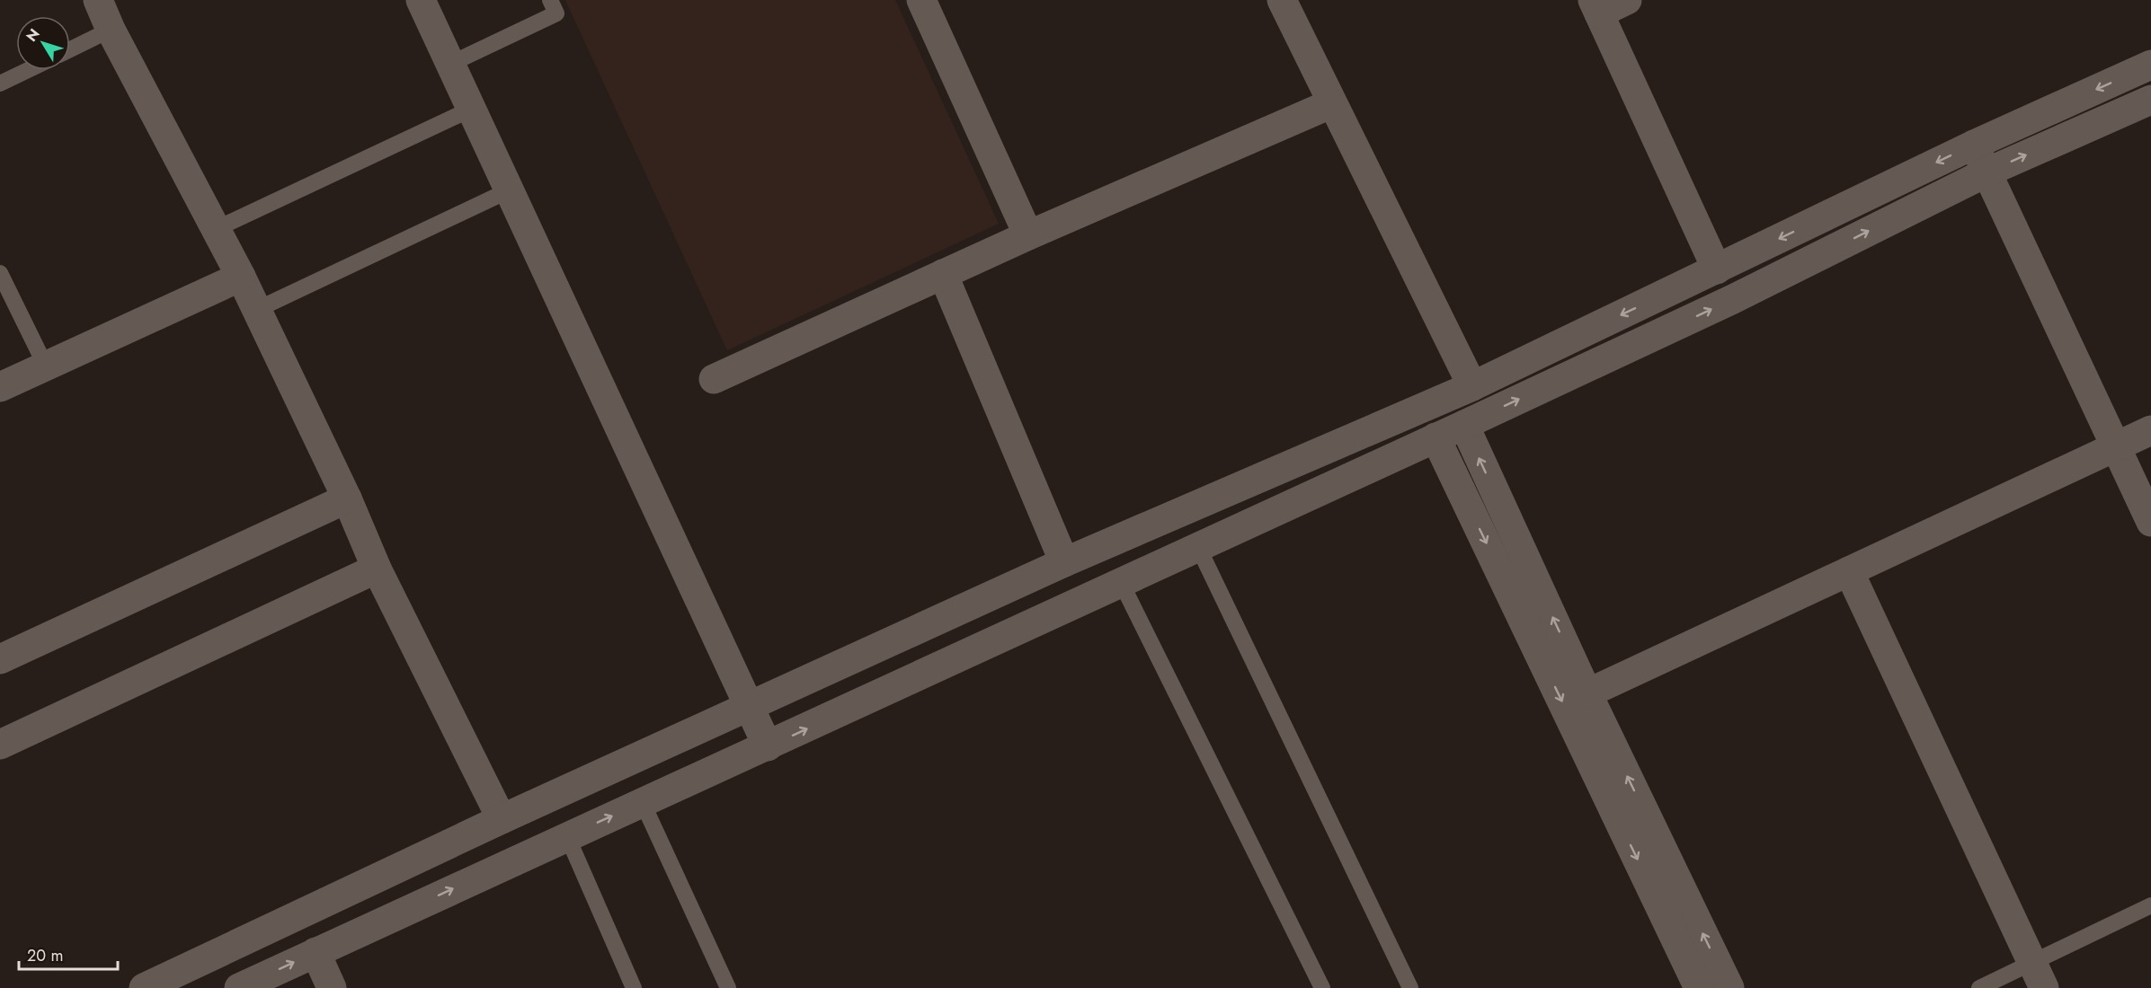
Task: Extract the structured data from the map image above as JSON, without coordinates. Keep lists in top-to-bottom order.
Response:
{
  "scale_bar": "20 m",
  "north": "top left"
}
